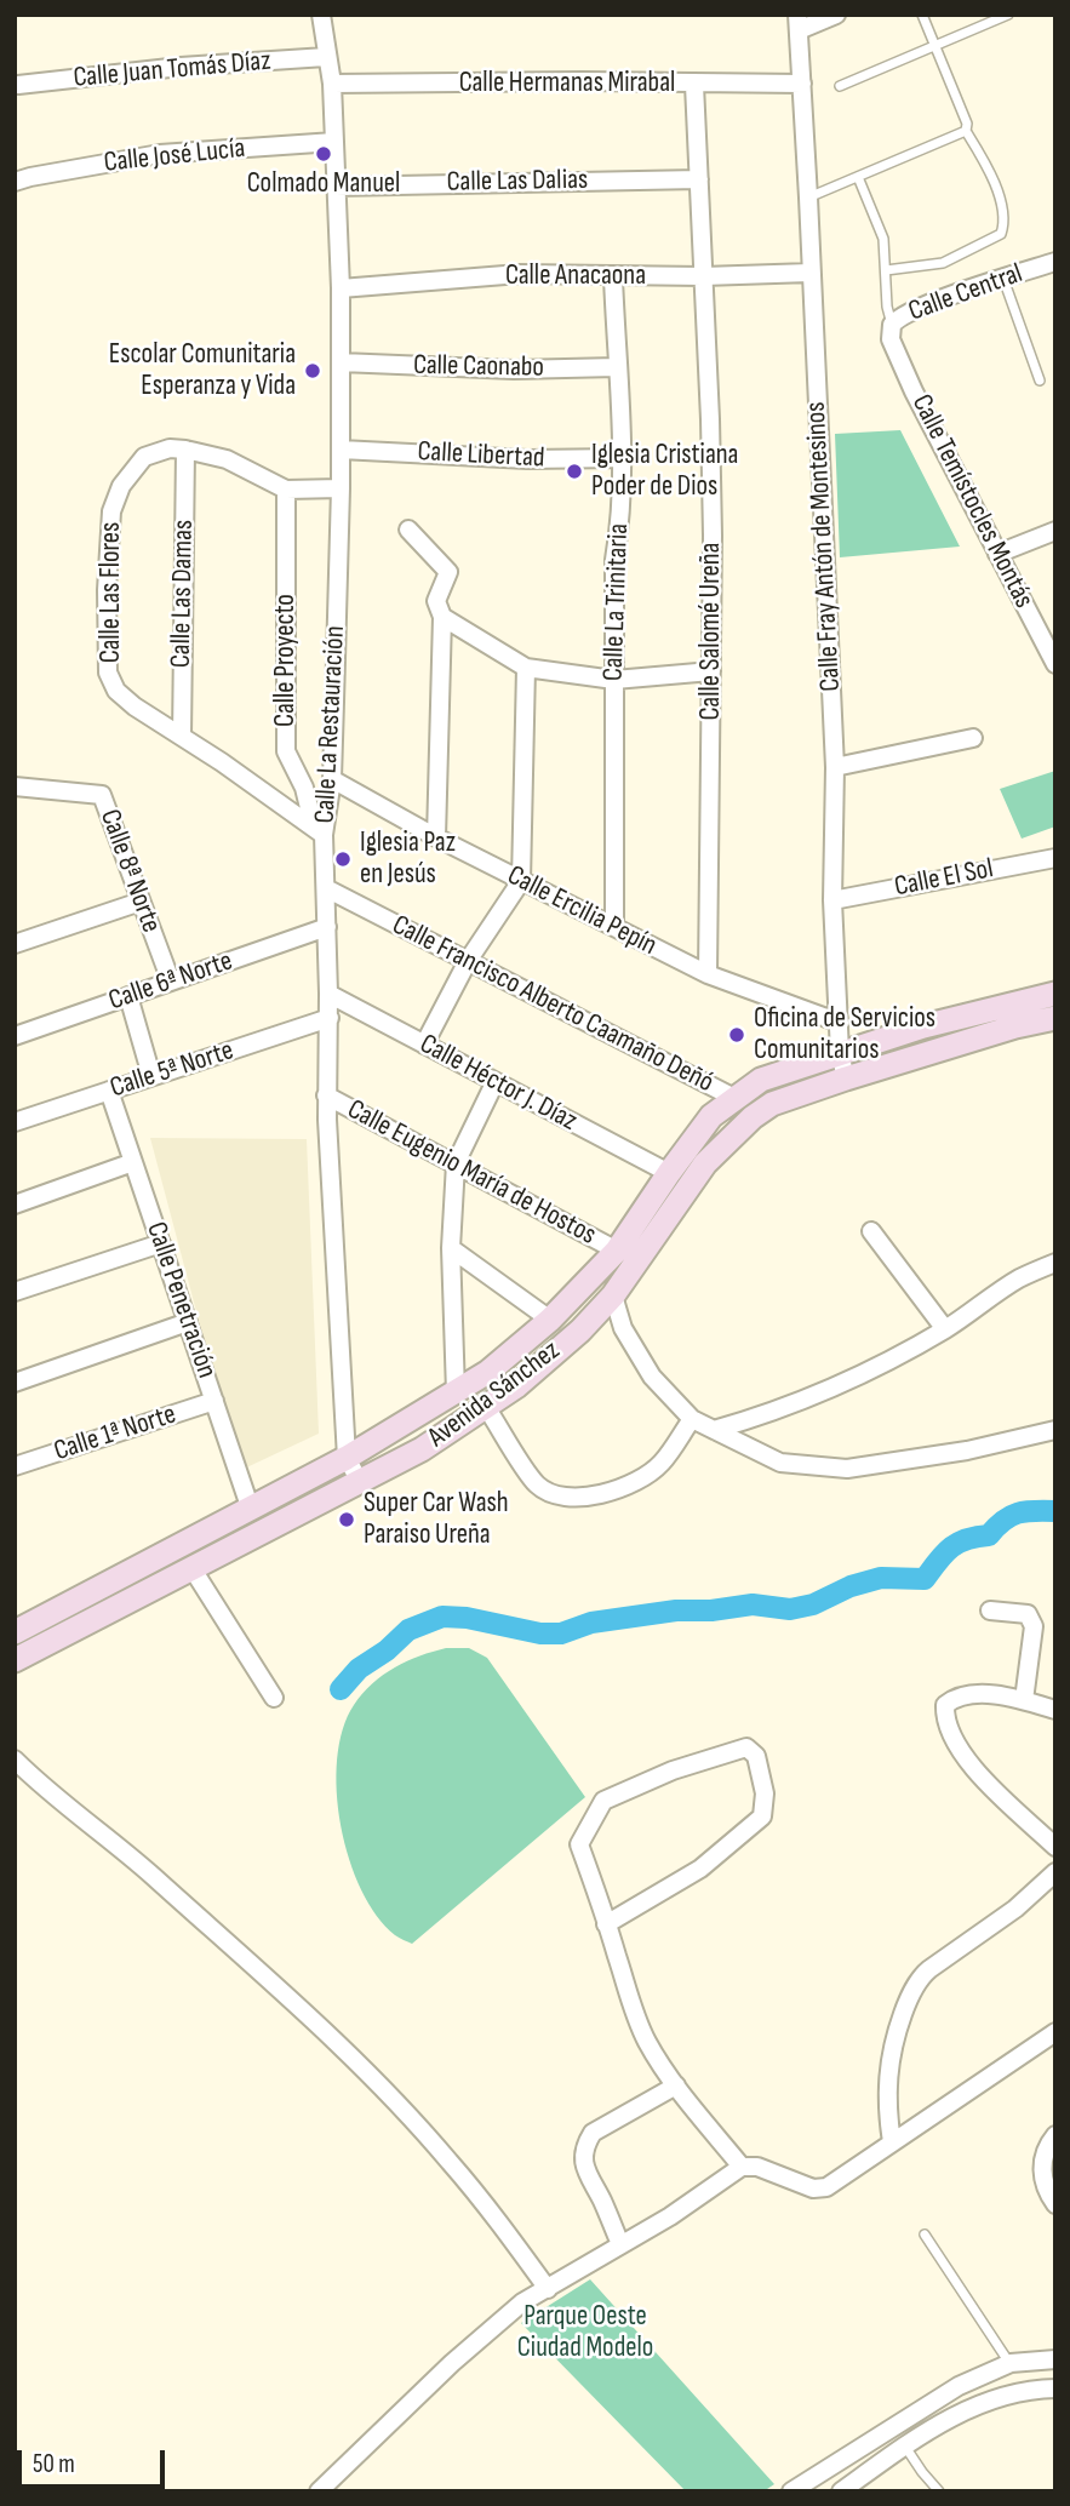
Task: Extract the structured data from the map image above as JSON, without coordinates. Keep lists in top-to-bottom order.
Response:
{
  "streets": {
    "street": [
      "Calle Juan Tomás Díaz",
      "Calle Hermanas Mirabal",
      "Calle José Lucía",
      "Calle Las Dalias",
      "Calle Anacaona",
      "Calle Central",
      "Calle Caonabo",
      "Calle Libertad",
      "Calle Temístocles Montás",
      "Calle Fray Antón de Montesinos",
      "Calle Las Flores",
      "Calle Las Damas",
      "Calle La Trinitaria",
      "Calle Salomé Ureña",
      "Calle Proyecto",
      "Calle La Restauración",
      "Calle 8ª Norte",
      "Calle El Sol",
      "Calle Ercilia Pepín",
      "Calle 6ª Norte",
      "Calle Francisco Alberto Caamaño Deñó",
      "Calle 5ª Norte",
      "Calle Héctor J. Díaz",
      "Calle Eugenio María de Hostos",
      "Calle Penetración",
      "Avenida Sánchez",
      "Calle 1ª Norte"
    ]
  },
  "crossings": [
    ["Calle Juan Tomás Díaz", "Calle La Restauración"],
    ["Calle Hermanas Mirabal", "Calle Fray Antón de Montesinos"],
    ["Calle Hermanas Mirabal", "Calle Salomé Ureña"],
    ["Calle Hermanas Mirabal", "Calle La Restauración"],
    ["Calle José Lucía", "Calle La Restauración"],
    ["Calle Las Dalias", "Calle Salomé Ureña"],
    ["Calle Las Dalias", "Calle La Restauración"],
    ["Calle Anacaona", "Calle Fray Antón de Montesinos"],
    ["Calle Anacaona", "Calle La Trinitaria"],
    ["Calle Anacaona", "Calle Salomé Ureña"],
    ["Calle Anacaona", "Calle La Restauración"],
    ["Calle Central", "Calle Temístocles Montás"],
    ["Calle Caonabo", "Calle La Trinitaria"],
    ["Calle Caonabo", "Calle La Restauración"],
    ["Calle Libertad", "Calle La Trinitaria"],
    ["Calle Libertad", "Calle La Restauración"],
    ["Calle Fray Antón de Montesinos", "Calle El Sol"],
    ["Calle Fray Antón de Montesinos", "Calle Ercilia Pepín"],
    ["Calle Fray Antón de Montesinos", "Avenida Sánchez"],
    ["Calle Las Flores", "Calle Las Damas"],
    ["Calle Las Flores", "Calle Proyecto"],
    ["Calle Las Flores", "Calle La Restauración"],
    ["Calle La Trinitaria", "Calle Ercilia Pepín"],
    ["Calle Salomé Ureña", "Calle Ercilia Pepín"],
    ["Calle Proyecto", "Calle La Restauración"],
    ["Calle La Restauración", "Calle Ercilia Pepín"],
    ["Calle La Restauración", "Calle 6ª Norte"],
    ["Calle La Restauración", "Calle Francisco Alberto Caamaño Deñó"],
    ["Calle La Restauración", "Calle 5ª Norte"],
    ["Calle La Restauración", "Calle Héctor J. Díaz"],
    ["Calle La Restauración", "Calle Eugenio María de Hostos"],
    ["Calle La Restauración", "Avenida Sánchez"],
    ["Calle 8ª Norte", "Calle 6ª Norte"],
    ["Calle Francisco Alberto Caamaño Deñó", "Avenida Sánchez"],
    ["Calle 5ª Norte", "Calle Penetración"],
    ["Calle Héctor J. Díaz", "Avenida Sánchez"],
    ["Calle Eugenio María de Hostos", "Avenida Sánchez"],
    ["Calle Penetración", "Avenida Sánchez"],
    ["Calle Penetración", "Calle 1ª Norte"]
  ],
  "parks": ["Parque Oeste Ciudad Modelo"],
  "places": [
    "Colmado Manuel",
    "Escolar Comunitaria Esperanza y Vida",
    "Iglesia Cristiana Poder de Dios",
    "Iglesia Paz en Jesús",
    "Oficina de Servicios Comunitarios",
    "Super Car Wash Paraiso Ureña"
  ],
  "scale_bar": "50 m"
}
